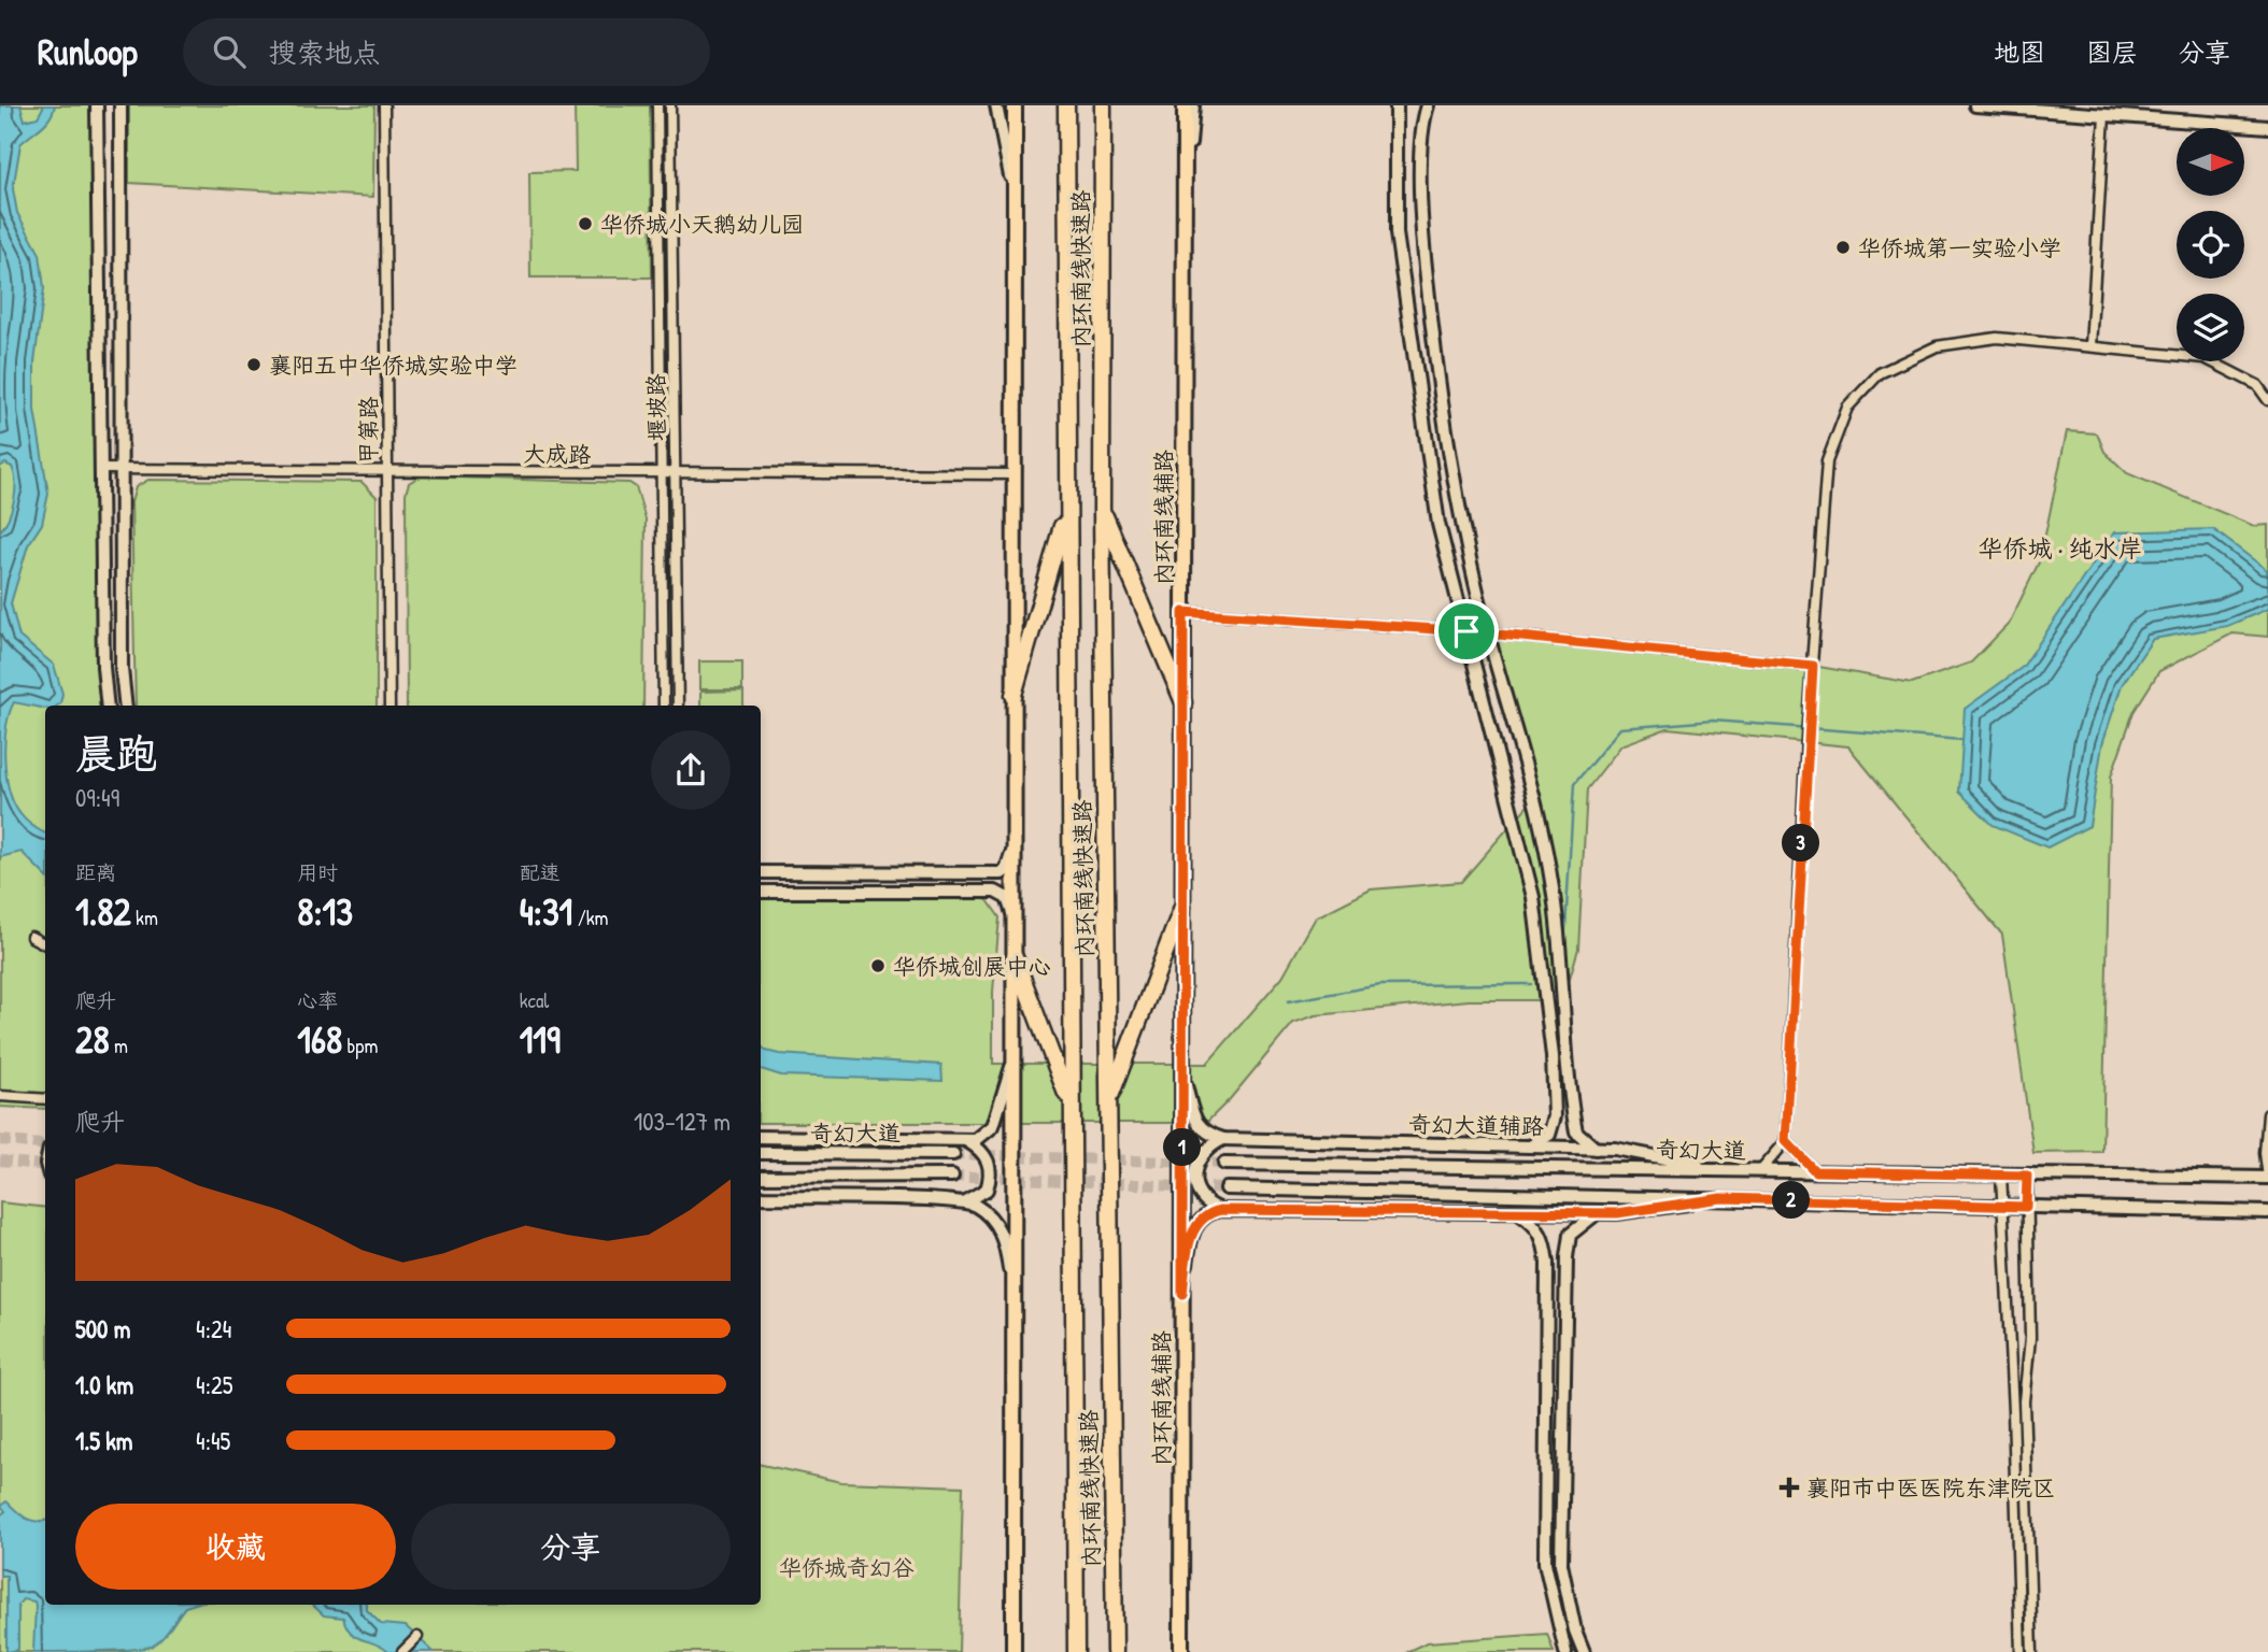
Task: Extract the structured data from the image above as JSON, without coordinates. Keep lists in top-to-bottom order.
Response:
{
  "streets": {
    "highway": ["内环南线快速路"],
    "main road": ["内环南线辅路"],
    "street": [
      "堰坡路",
      "甲第路",
      "大成路",
      "奇幻大道辅路",
      "奇幻大道"
    ]
  },
  "crossings": [
    ["堰坡路", "大成路"],
    ["甲第路", "大成路"],
    ["奇幻大道辅路", "奇幻大道"]
  ],
  "districts": ["华侨城 · 纯水岸"],
  "parks": ["华侨城奇幻谷"],
  "places": {
    "other": [
      "华侨城小天鹅幼儿园",
      "华侨城第一实验小学",
      "襄阳五中华侨城实验中学",
      "华侨城创展中心"
    ],
    "health": ["襄阳市中医医院东津院区"]
  },
  "north": "right",
  "page": {
    "header": "Runloop",
    "search": "搜索地点",
    "nav": ["地图", "图层", "分享"],
    "heading": ["晨跑", "09:49"],
    "pins": ["3", "1", "2"],
    "stats": [
      ["距离", "1.82 km"],
      ["用时", "8:13"],
      ["配速", "4:31 /km"],
      ["爬升", "28 m"],
      ["心率", "168 bpm"],
      ["kcal", "119"]
    ],
    "chart": ["爬升", "103–127 m"],
    "list": [
      {
        "name": "500 m",
        "note": "4:24"
      },
      {
        "name": "1.0 km",
        "note": "4:25"
      },
      {
        "name": "1.5 km",
        "note": "4:45"
      }
    ],
    "buttons": ["收藏", "分享"]
  }
}
